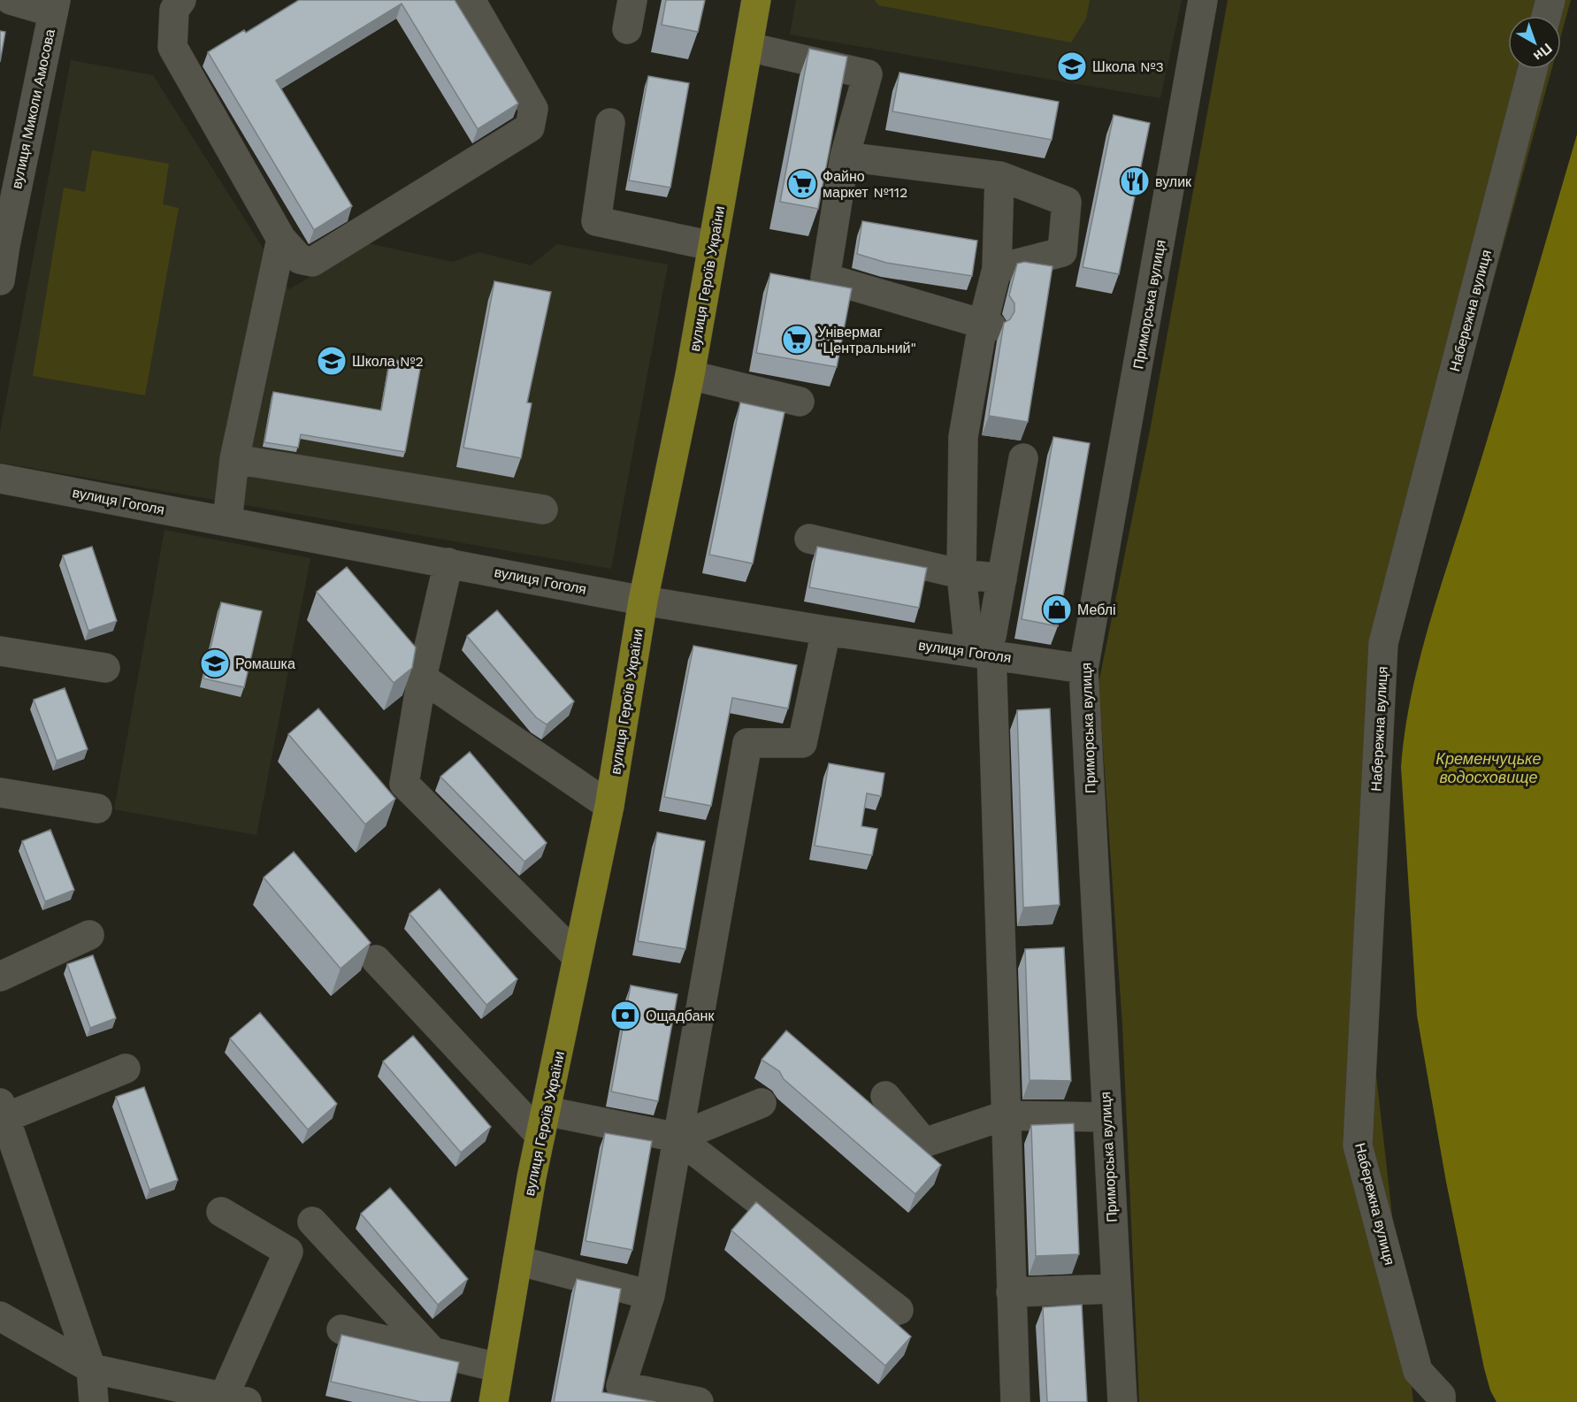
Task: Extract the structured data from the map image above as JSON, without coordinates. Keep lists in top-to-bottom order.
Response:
{
  "streets": {
    "main road": ["вулиця Героїв України"],
    "street": [
      "вулиця Миколи Амосова",
      "Приморська вулиця",
      "Набережна вулиця",
      "вулиця Гоголя"
    ]
  },
  "crossings": [
    ["вулиця Героїв України", "вулиця Гоголя"],
    ["Приморська вулиця", "вулиця Гоголя"]
  ],
  "water": ["Кременчуцьке водосховище"],
  "places": {
    "school or university": ["Школа №3", "Школа №2", "Ромашка"],
    "restaurant": ["вулик"],
    "supermarket": ["Файно маркет №112", "Універмаг \"Центральний\""],
    "shop": ["Меблі"],
    "bank": ["Ощадбанк"]
  },
  "north": "bottom right"
}
